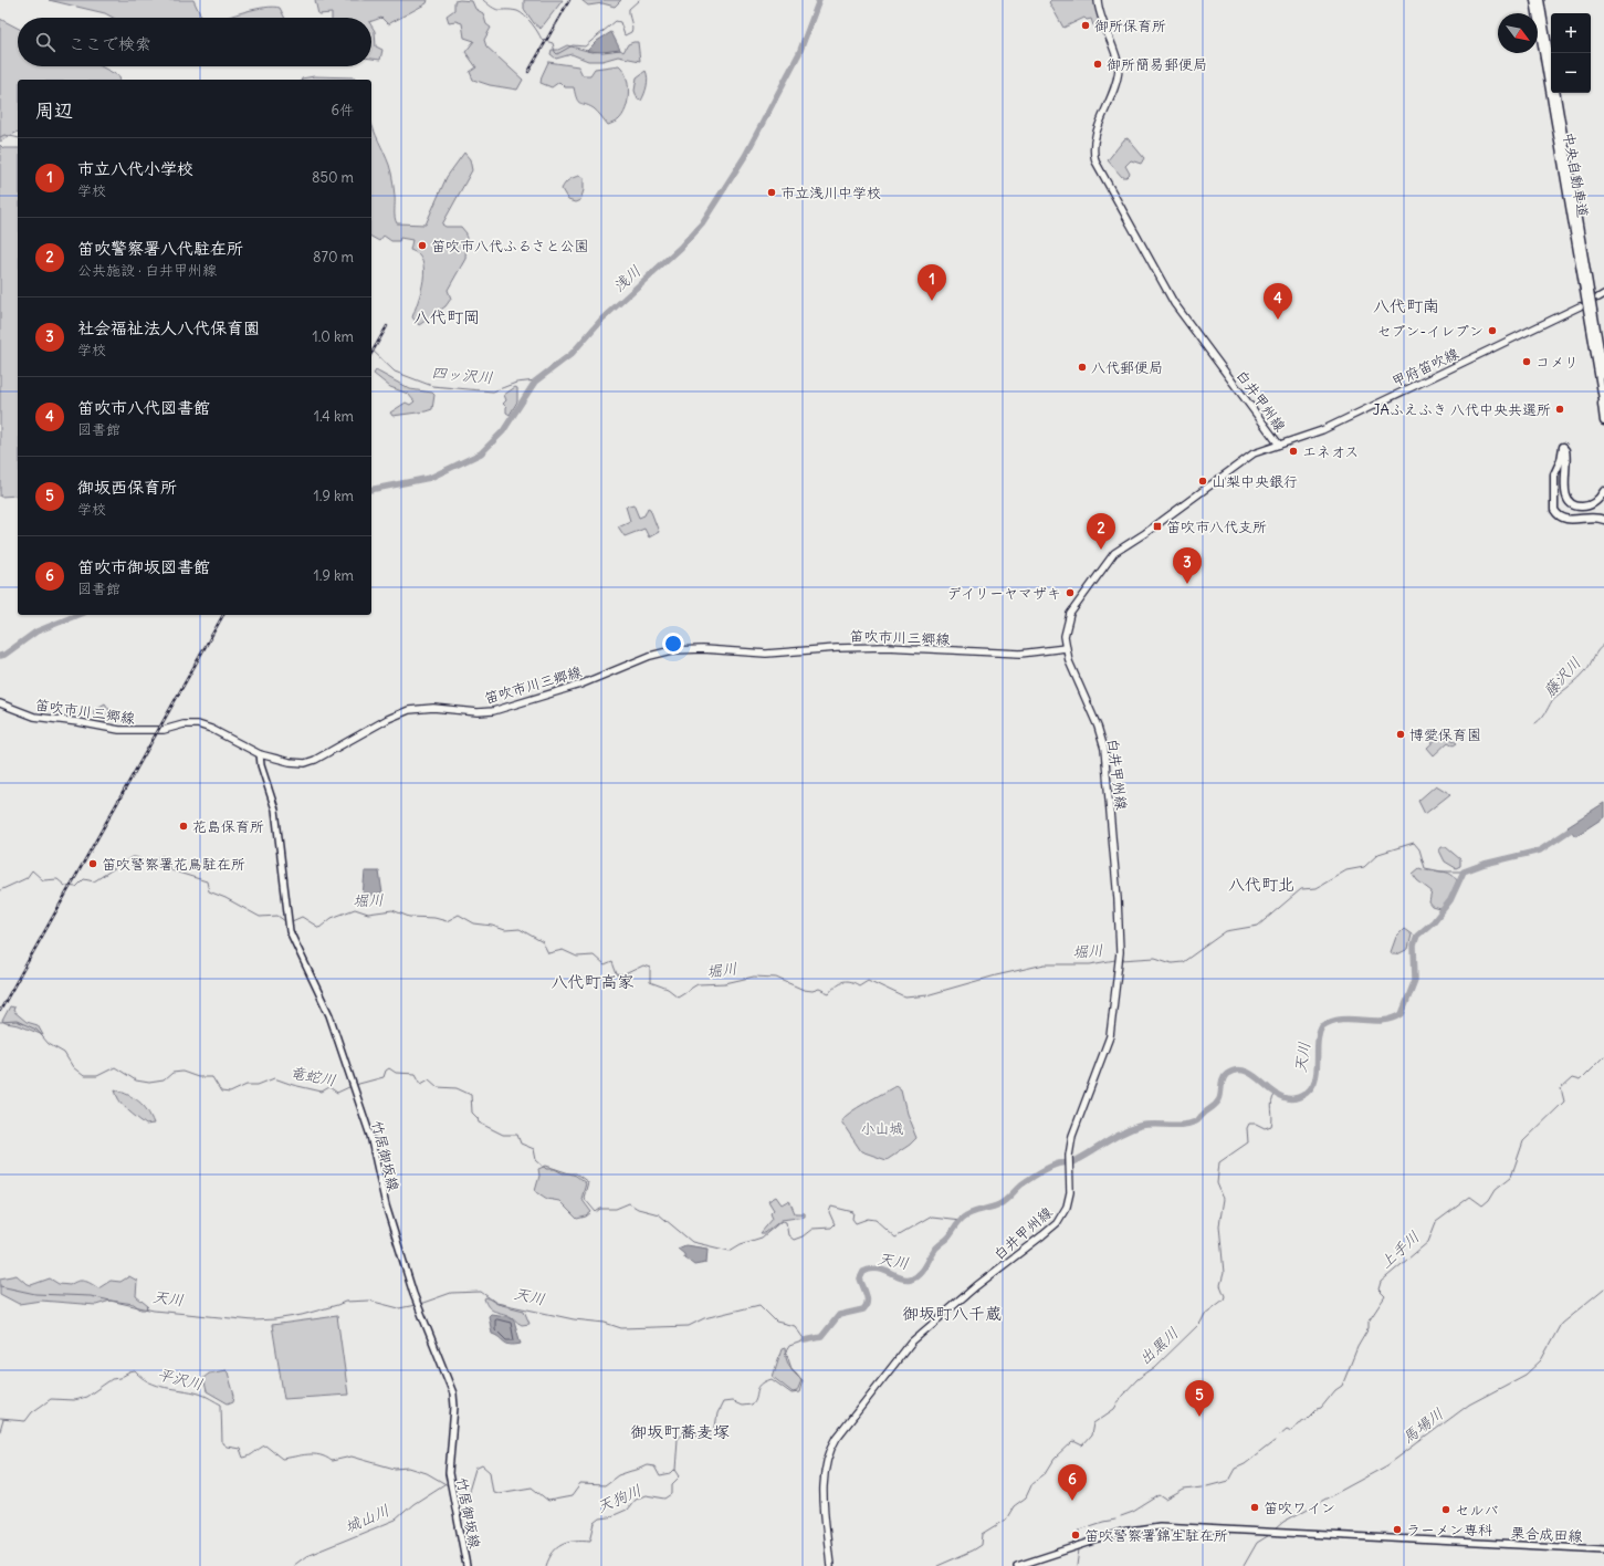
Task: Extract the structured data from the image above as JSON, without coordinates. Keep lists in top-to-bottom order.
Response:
{
  "streets": {
    "highway": ["中央自動車道"],
    "main road": [
      "甲府笛吹線",
      "白井甲州線",
      "笛吹市川三郷線",
      "竹居御坂線",
      "栗合成田線"
    ]
  },
  "crossings": [
    ["甲府笛吹線", "白井甲州線"],
    ["白井甲州線", "笛吹市川三郷線"],
    ["笛吹市川三郷線", "竹居御坂線"]
  ],
  "districts": [
    "八代町南",
    "八代町岡",
    "八代町北",
    "八代町高家",
    "御坂町八千蔵",
    "御坂町蕎麦塚"
  ],
  "water": [
    "浅川",
    "四ッ沢川",
    "藤沢川",
    "堀川",
    "天川",
    "竜蛇川",
    "上手川",
    "出黒川",
    "平沢川",
    "馬場川",
    "天狗川",
    "城山川"
  ],
  "parks": ["小山城"],
  "places": {
    "other": [
      "御所保育所",
      "御所簡易郵便局",
      "市立浅川中学校",
      "笛吹市八代ふるさと公園",
      "セブン-イレブン",
      "コメリ",
      "八代郵便局",
      "JAふえふき 八代中央共選所",
      "エネオス",
      "山梨中央銀行",
      "デイリーヤマザキ",
      "博愛保育園",
      "花島保育所",
      "笛吹警察署花鳥駐在所",
      "笛吹ワイン",
      "セルバ",
      "ラーメン専科",
      "笛吹警察署錦生駐在所"
    ],
    "transit": ["笛吹市八代支所"]
  },
  "north": "bottom right",
  "page": {
    "map_buttons": ["+", "−"],
    "search": "ここで検索",
    "heading": ["周辺", "6件"],
    "list": [
      {
        "mark": "1",
        "name": "市立八代小学校",
        "note": "学校",
        "value": "850 m"
      },
      {
        "mark": "2",
        "name": "笛吹警察署八代駐在所",
        "note": "公共施設 · 白井甲州線",
        "value": "870 m"
      },
      {
        "mark": "3",
        "name": "社会福祉法人八代保育園",
        "note": "学校",
        "value": "1.0 km"
      },
      {
        "mark": "4",
        "name": "笛吹市八代図書館",
        "note": "図書館",
        "value": "1.4 km"
      },
      {
        "mark": "5",
        "name": "御坂西保育所",
        "note": "学校",
        "value": "1.9 km"
      },
      {
        "mark": "6",
        "name": "笛吹市御坂図書館",
        "note": "図書館",
        "value": "1.9 km"
      }
    ],
    "pins": [
      "1",
      "4",
      "2",
      "3",
      "5",
      "6"
    ]
  }
}
